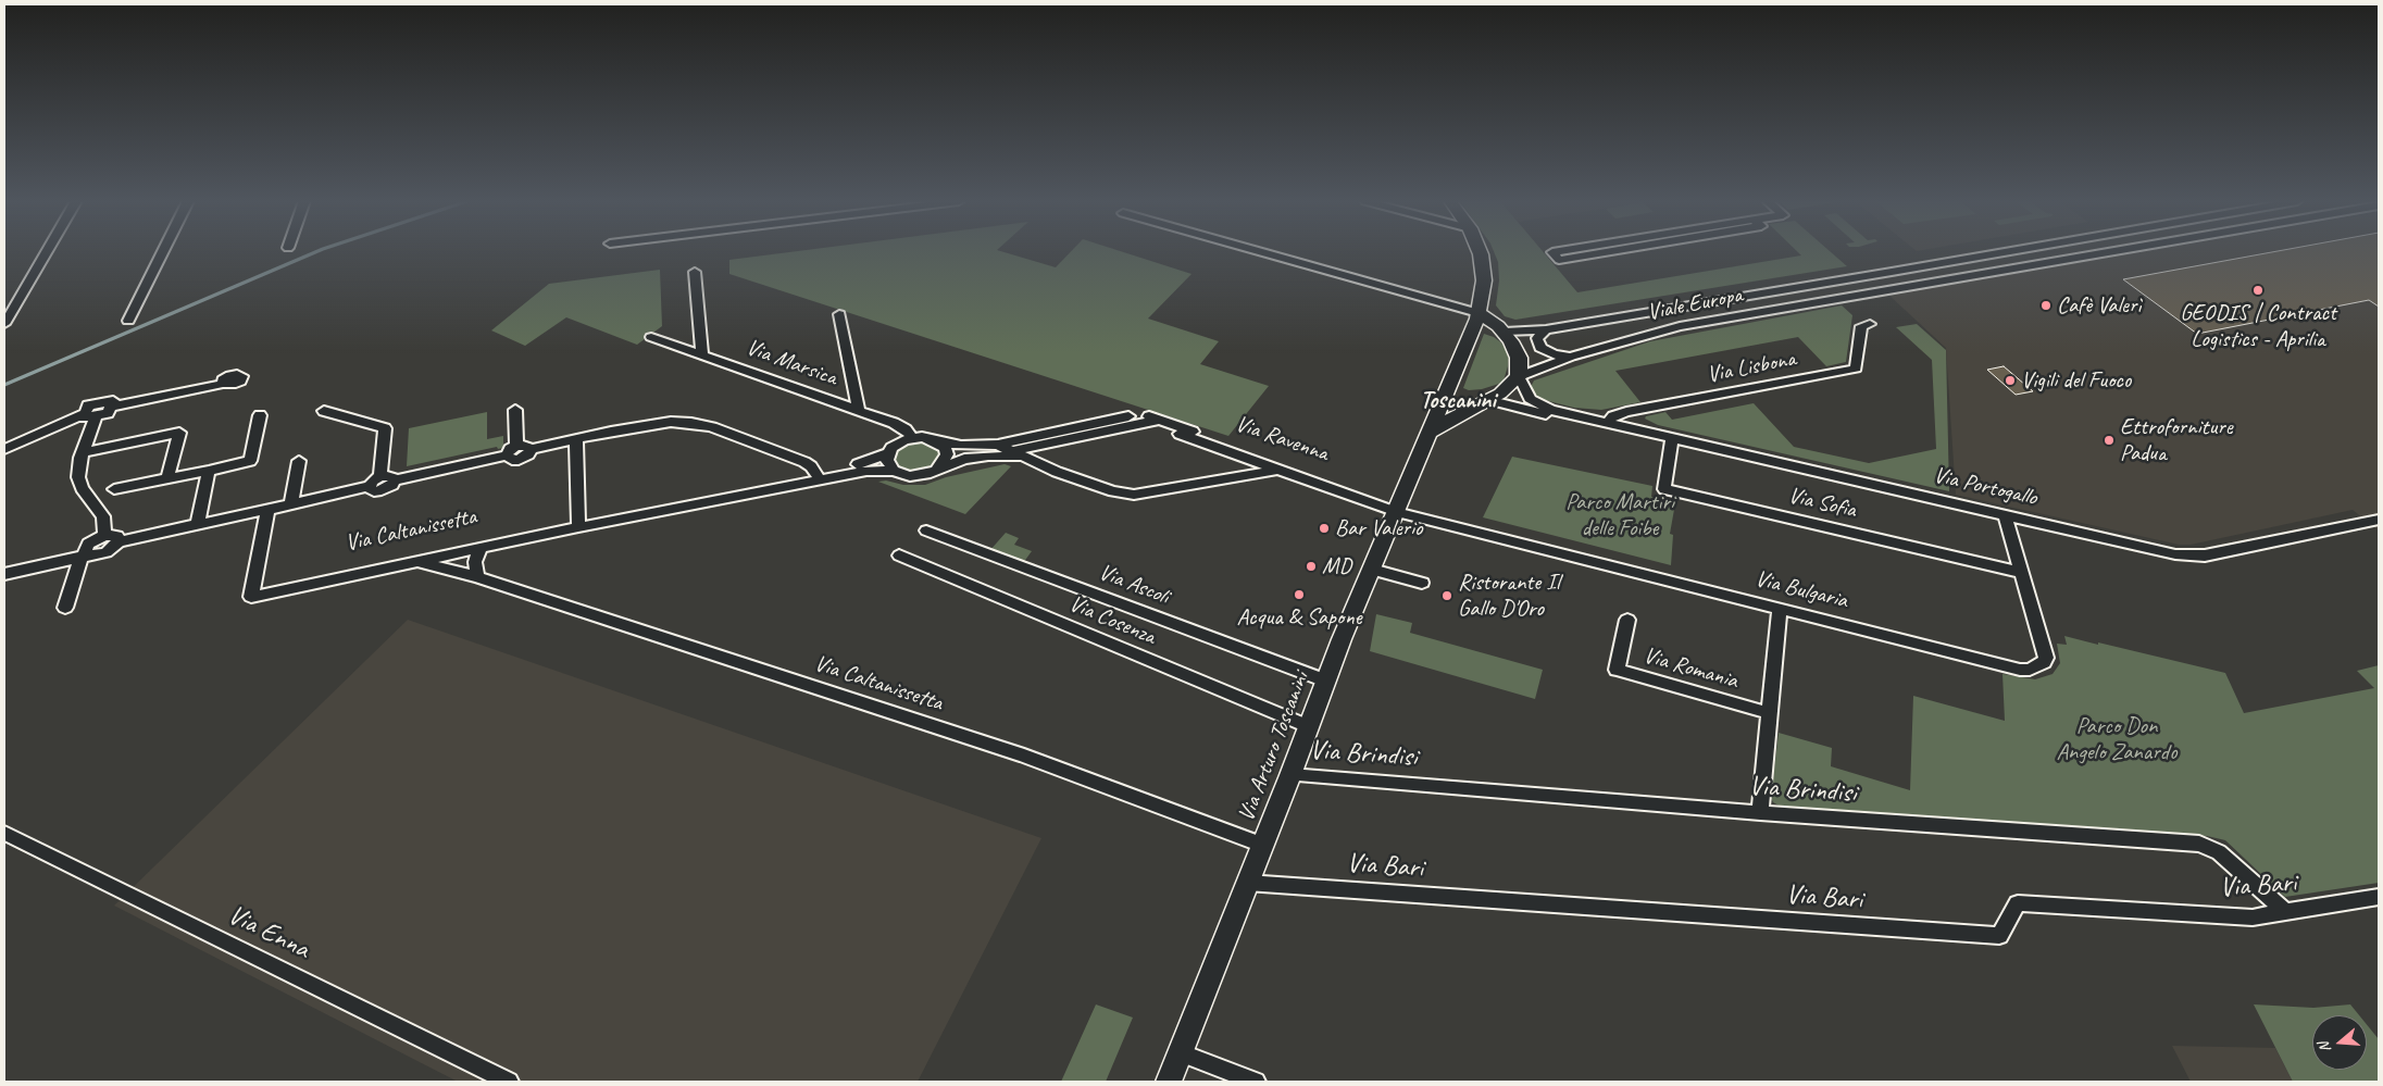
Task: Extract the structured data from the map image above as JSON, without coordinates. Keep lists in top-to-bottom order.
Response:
{
  "streets": {
    "street": [
      "Viale Europa",
      "Via Marsica",
      "Via Lisbona",
      "Via Ravenna",
      "Via Portogallo",
      "Via Sofia",
      "Via Caltanissetta",
      "Via Ascoli",
      "Via Bulgaria",
      "Via Cosenza",
      "Via Romania",
      "Via Arturo Toscanini",
      "Via Brindisi",
      "Via Bari",
      "Via Enna"
    ]
  },
  "crossings": [
    ["Viale Europa", "Via Portogallo"],
    ["Viale Europa", "Via Arturo Toscanini"],
    ["Via Marsica", "Via Caltanissetta"],
    ["Via Lisbona", "Via Portogallo"],
    ["Via Ravenna", "Via Bulgaria"],
    ["Via Ravenna", "Via Arturo Toscanini"],
    ["Via Portogallo", "Via Sofia"],
    ["Via Portogallo", "Via Bulgaria"],
    ["Via Portogallo", "Via Arturo Toscanini"],
    ["Via Sofia", "Via Bulgaria"],
    ["Via Caltanissetta", "Via Arturo Toscanini"],
    ["Via Ascoli", "Via Arturo Toscanini"],
    ["Via Bulgaria", "Via Arturo Toscanini"],
    ["Via Cosenza", "Via Arturo Toscanini"],
    ["Via Arturo Toscanini", "Via Brindisi"],
    ["Via Arturo Toscanini", "Via Bari"],
    ["Via Brindisi", "Via Bari"]
  ],
  "districts": ["Toscanini"],
  "parks": ["Parco Martiri delle Foibe", "Parco Don Angelo Zanardo"],
  "places": [
    "GEODIS | Contract Logistics - Aprilia",
    "Cafè Valerì",
    "Vigili del Fuoco",
    "Ettroforniture Padua",
    "Bar Valerio",
    "MD",
    "Acqua & Sapone",
    "Ristorante Il Gallo D'Oro"
  ],
  "north": "left"
}
